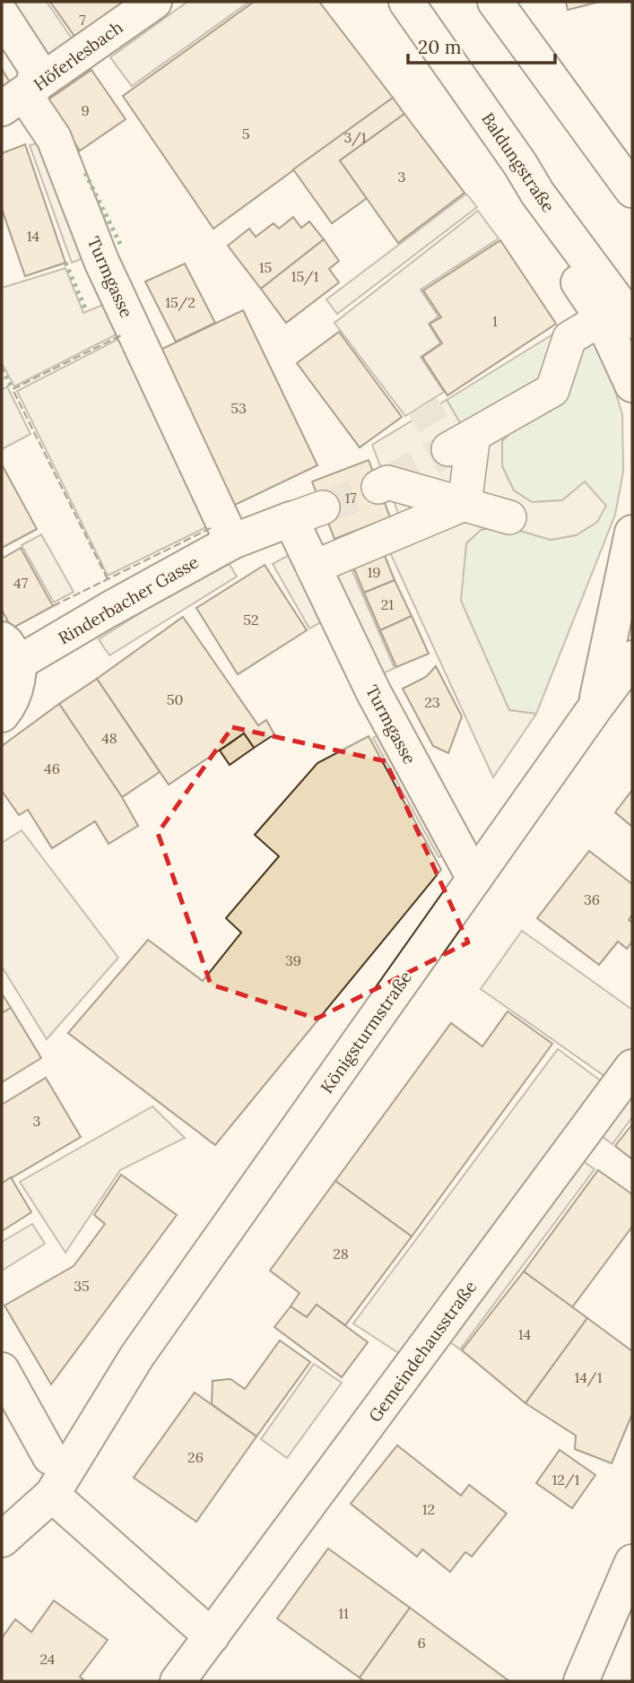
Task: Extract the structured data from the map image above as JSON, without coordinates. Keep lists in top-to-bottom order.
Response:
{
  "streets": {
    "street": [
      "Höferlesbach",
      "Baldungstraße",
      "Turmgasse",
      "Rinderbacher Gasse",
      "Königsturmstraße",
      "Gemeindehausstraße"
    ]
  },
  "crossings": [
    ["Höferlesbach", "Turmgasse"],
    ["Turmgasse", "Rinderbacher Gasse"],
    ["Turmgasse", "Königsturmstraße"]
  ],
  "house_numbers": [
    "7",
    "9",
    "5",
    "3/1",
    "3",
    "14",
    "15",
    "15/1",
    "15/2",
    "1",
    "53",
    "17",
    "19",
    "47",
    "21",
    "52",
    "50",
    "23",
    "48",
    "46",
    "36",
    "39",
    "3",
    "28",
    "35",
    "14",
    "14/1",
    "26",
    "12/1",
    "12",
    "11",
    "6",
    "24"
  ],
  "scale_bar": "20 m"
}
